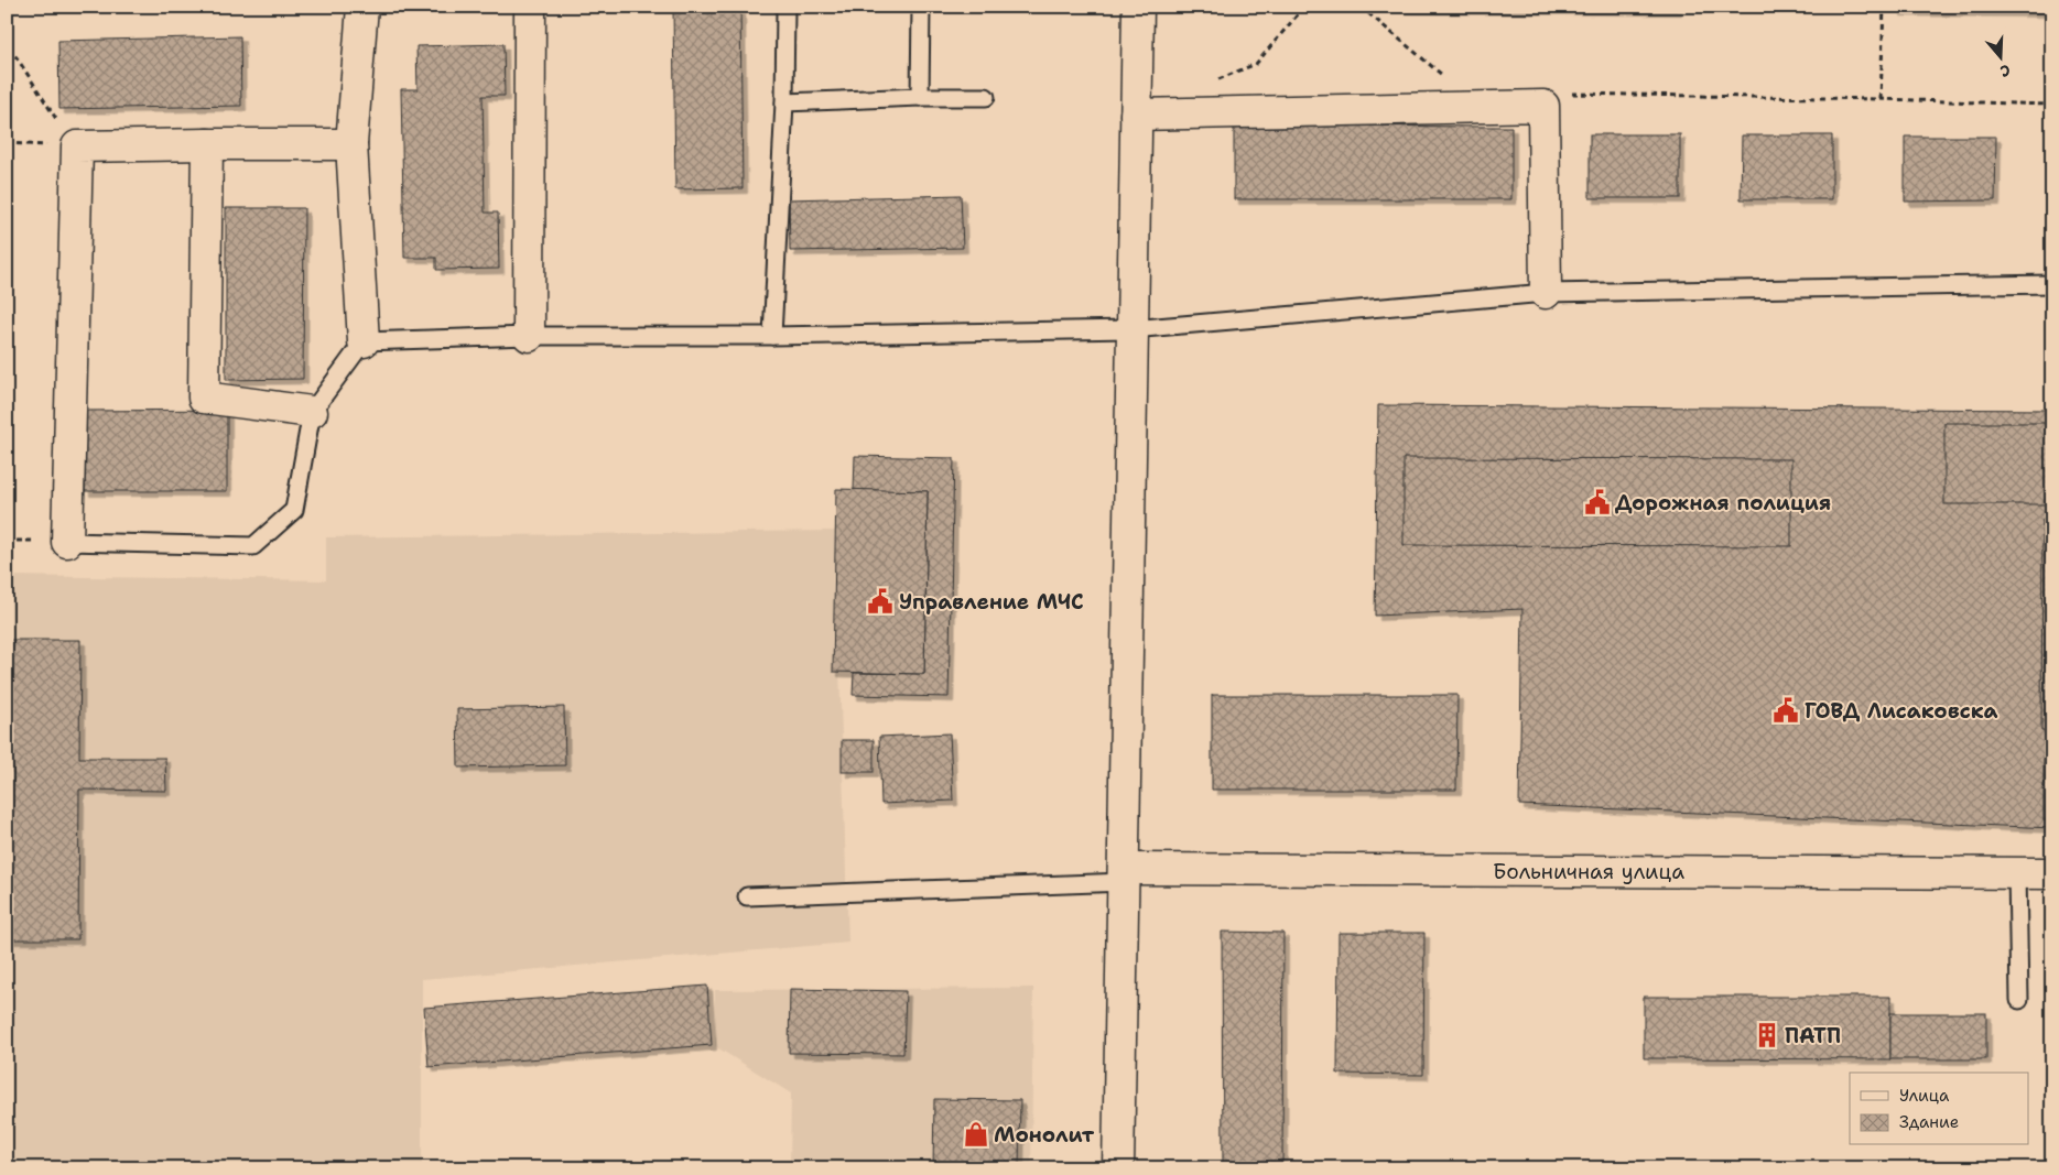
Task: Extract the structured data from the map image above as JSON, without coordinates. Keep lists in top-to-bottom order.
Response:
{
  "streets": {
    "street": ["Больничная улица"]
  },
  "places": {
    "public building": ["Дорожная полиция", "Управление МЧС", "ГОВД Лисаковска"],
    "building": ["ПАТП"],
    "shop": ["Монолит"]
  },
  "legend": ["Улица", "Здание"],
  "north": "bottom"
}
